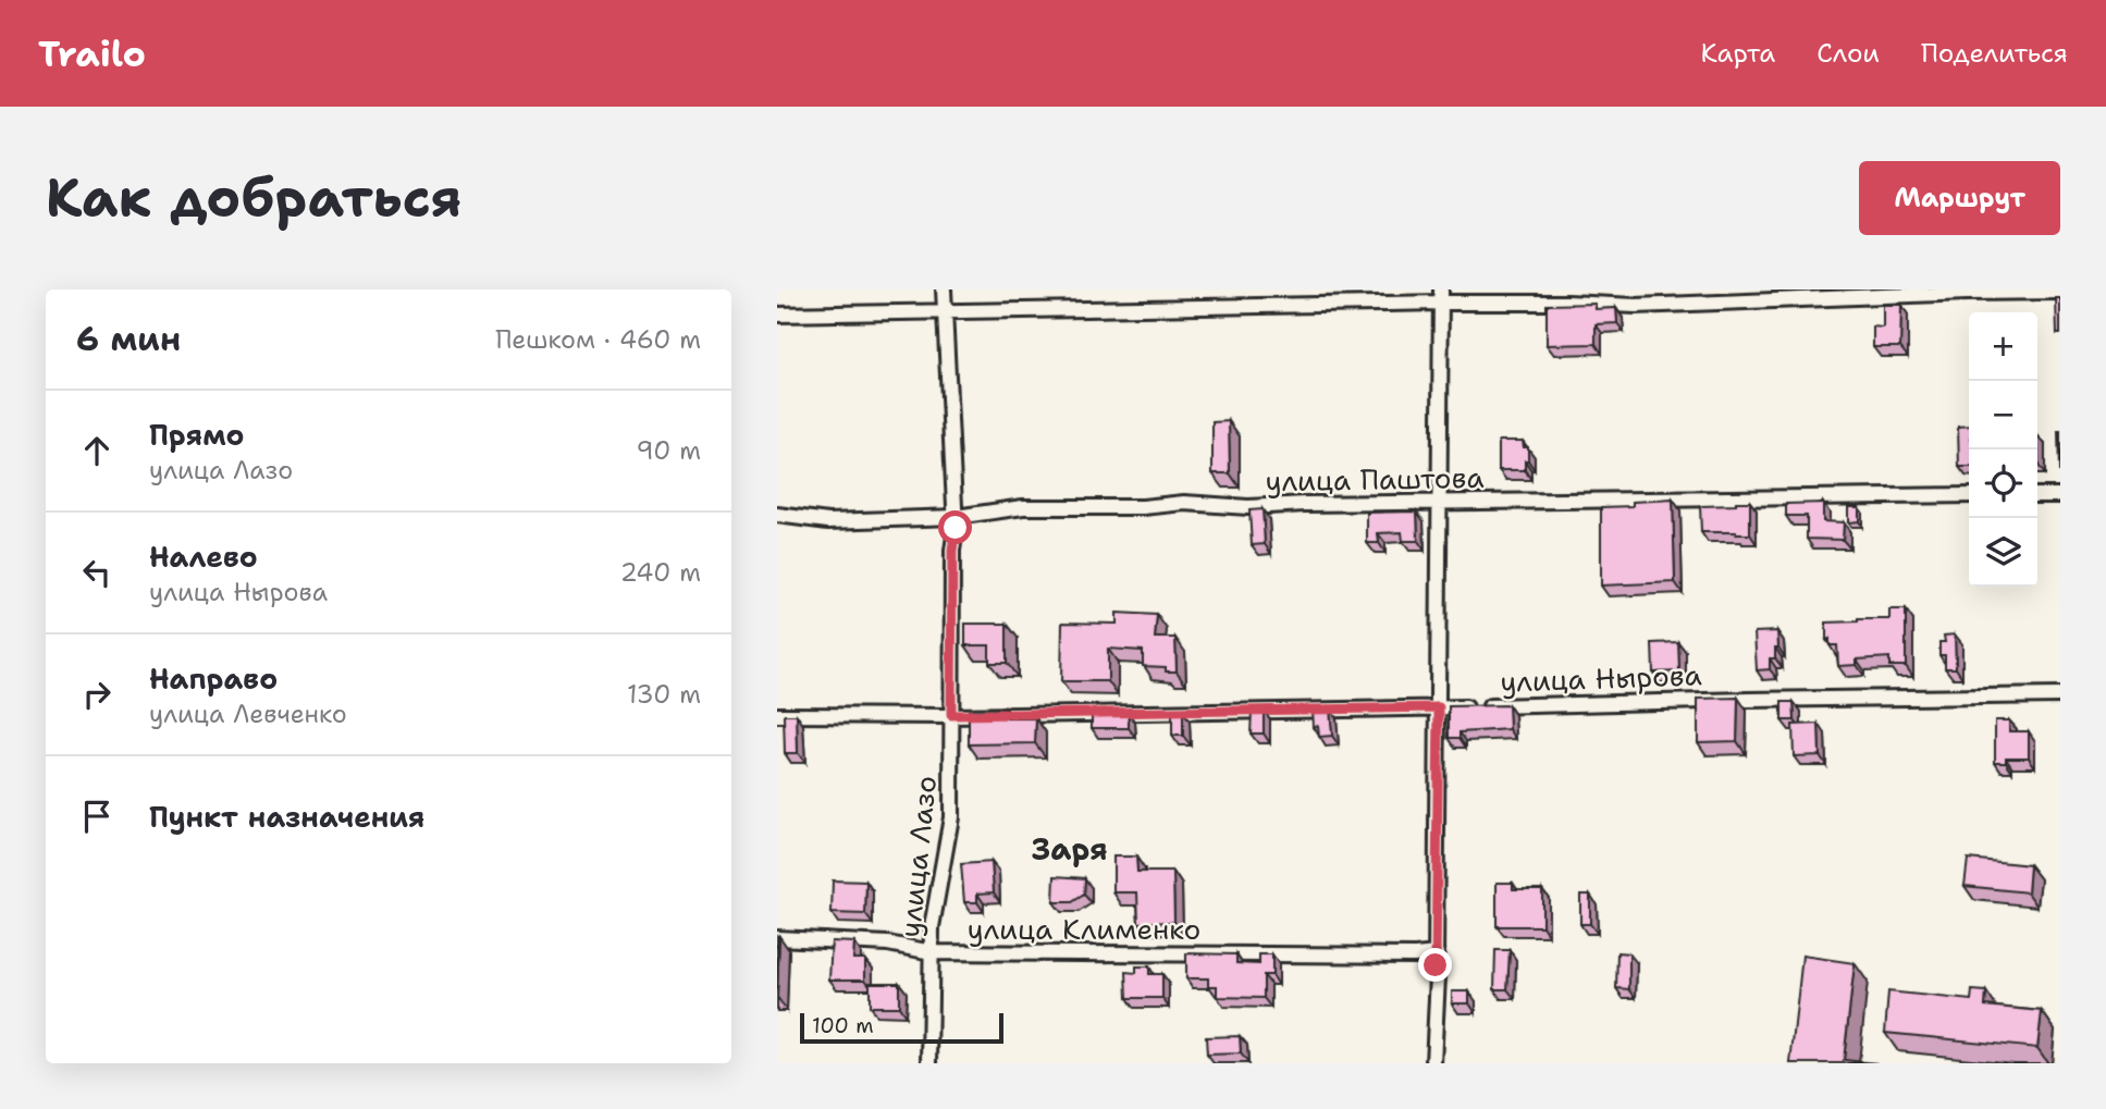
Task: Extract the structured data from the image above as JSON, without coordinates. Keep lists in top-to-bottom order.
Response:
{
  "streets": {
    "street": [
      "улица Паштова",
      "улица Нырова",
      "улица Лазо",
      "улица Клименко"
    ]
  },
  "crossings": [
    ["улица Паштова", "улица Лазо"],
    ["улица Нырова", "улица Лазо"],
    ["улица Лазо", "улица Клименко"]
  ],
  "districts": ["Заря"],
  "scale_bar": "100 m",
  "page": {
    "header": "Trailo",
    "nav": ["Карта", "Слои", "Поделиться"],
    "buttons": "Маршрут",
    "title": "Как добраться",
    "heading": ["6 мин", "Пешком · 460 m"],
    "map_buttons": ["+", "−"],
    "list": [
      ["Прямо", "улица Лазо", "90 m"],
      ["Налево", "улица Нырова", "240 m"],
      ["Направо", "улица Левченко", "130 m"],
      "Пункт назначения"
    ],
    "scale": "100 m"
  }
}
